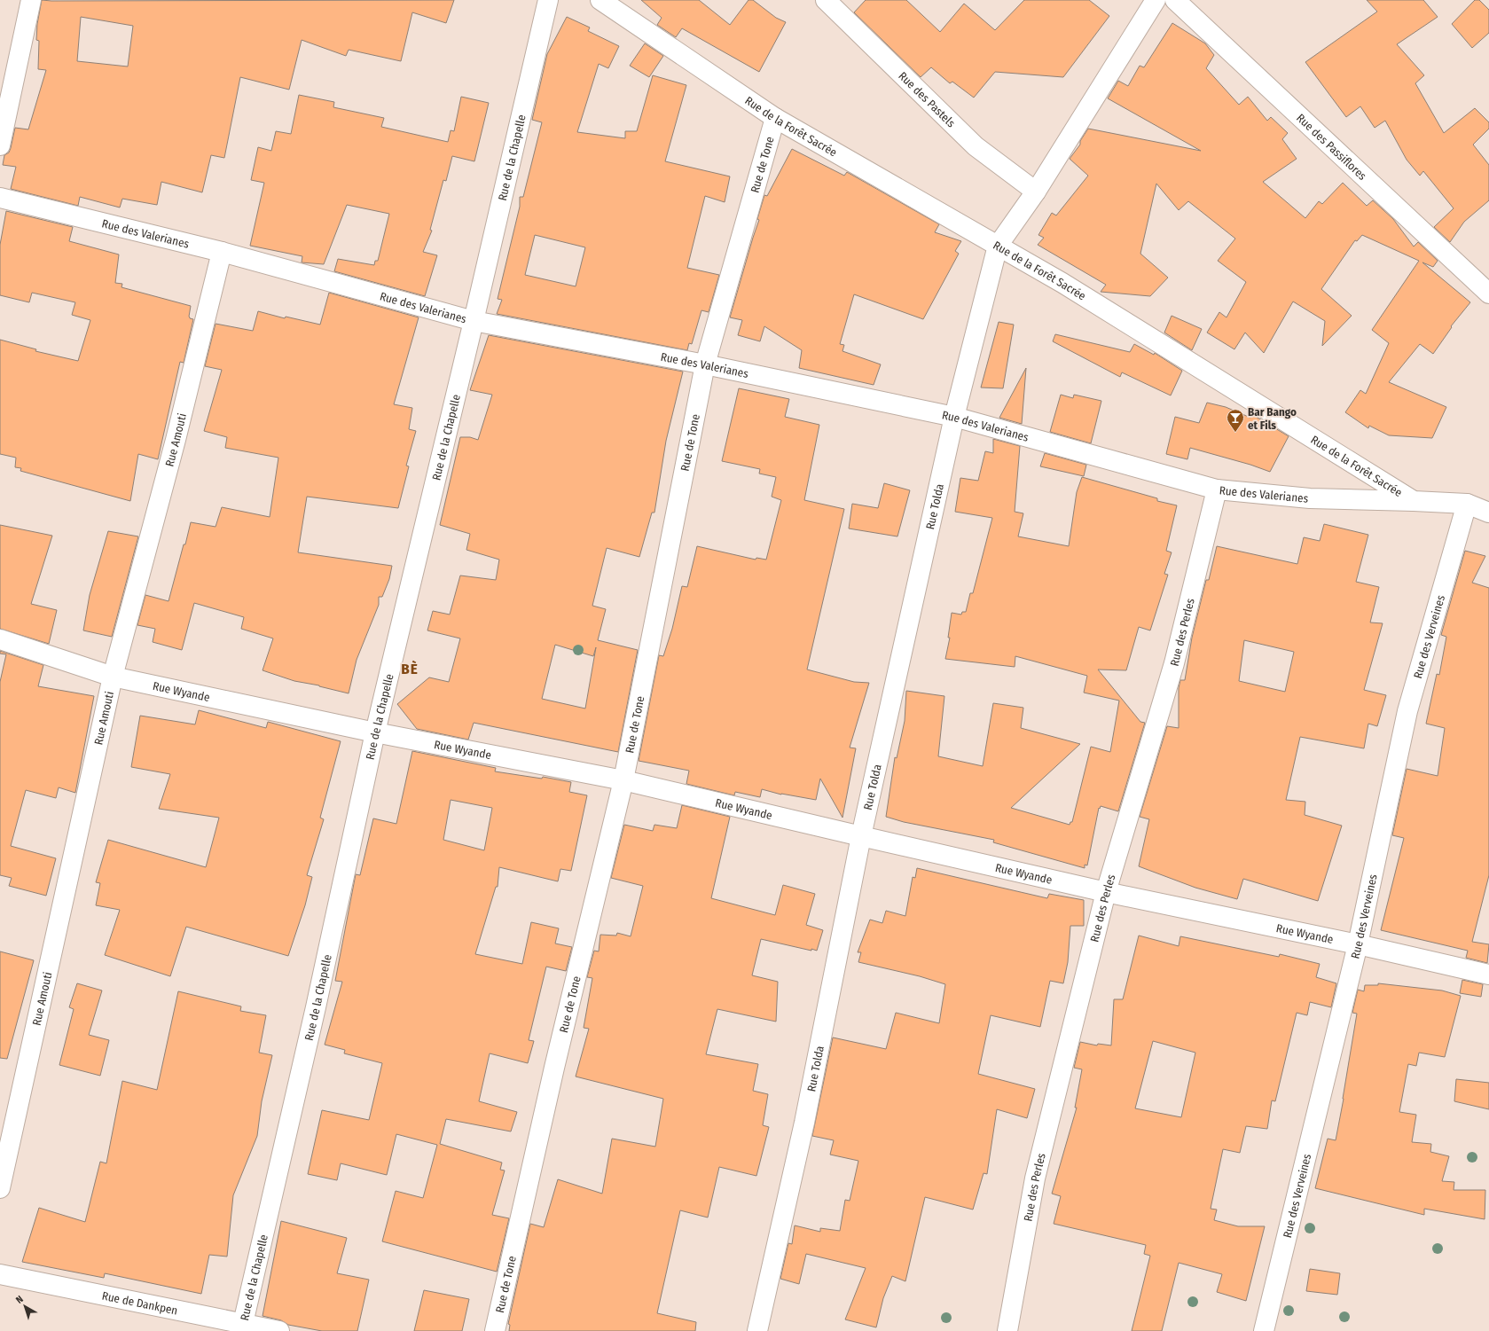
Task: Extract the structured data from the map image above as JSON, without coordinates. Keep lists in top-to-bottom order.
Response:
{
  "streets": {
    "street": [
      "Rue des Pastels",
      "Rue de la Forêt Sacrée",
      "Rue des Passiflores",
      "Rue de la Chapelle",
      "Rue de Tone",
      "Rue des Valerianes",
      "Rue Amouti",
      "Rue Tolda",
      "Rue des Perles",
      "Rue des Verveines",
      "Rue Wyande",
      "Rue de Dankpen"
    ]
  },
  "crossings": [
    ["Rue de la Forêt Sacrée", "Rue de Tone"],
    ["Rue de la Forêt Sacrée", "Rue des Valerianes"],
    ["Rue de la Forêt Sacrée", "Rue Tolda"],
    ["Rue de la Forêt Sacrée", "Rue des Verveines"],
    ["Rue de la Chapelle", "Rue des Valerianes"],
    ["Rue de la Chapelle", "Rue Wyande"],
    ["Rue de la Chapelle", "Rue de Dankpen"],
    ["Rue de Tone", "Rue des Valerianes"],
    ["Rue de Tone", "Rue Wyande"],
    ["Rue des Valerianes", "Rue Amouti"],
    ["Rue des Valerianes", "Rue Tolda"],
    ["Rue des Valerianes", "Rue des Perles"],
    ["Rue Amouti", "Rue Wyande"],
    ["Rue Tolda", "Rue Wyande"],
    ["Rue des Perles", "Rue Wyande"],
    ["Rue des Verveines", "Rue Wyande"]
  ],
  "districts": ["BÈ"],
  "places": {
    "bar": ["Bar Bango et Fils"]
  },
  "north": "top left"
}
